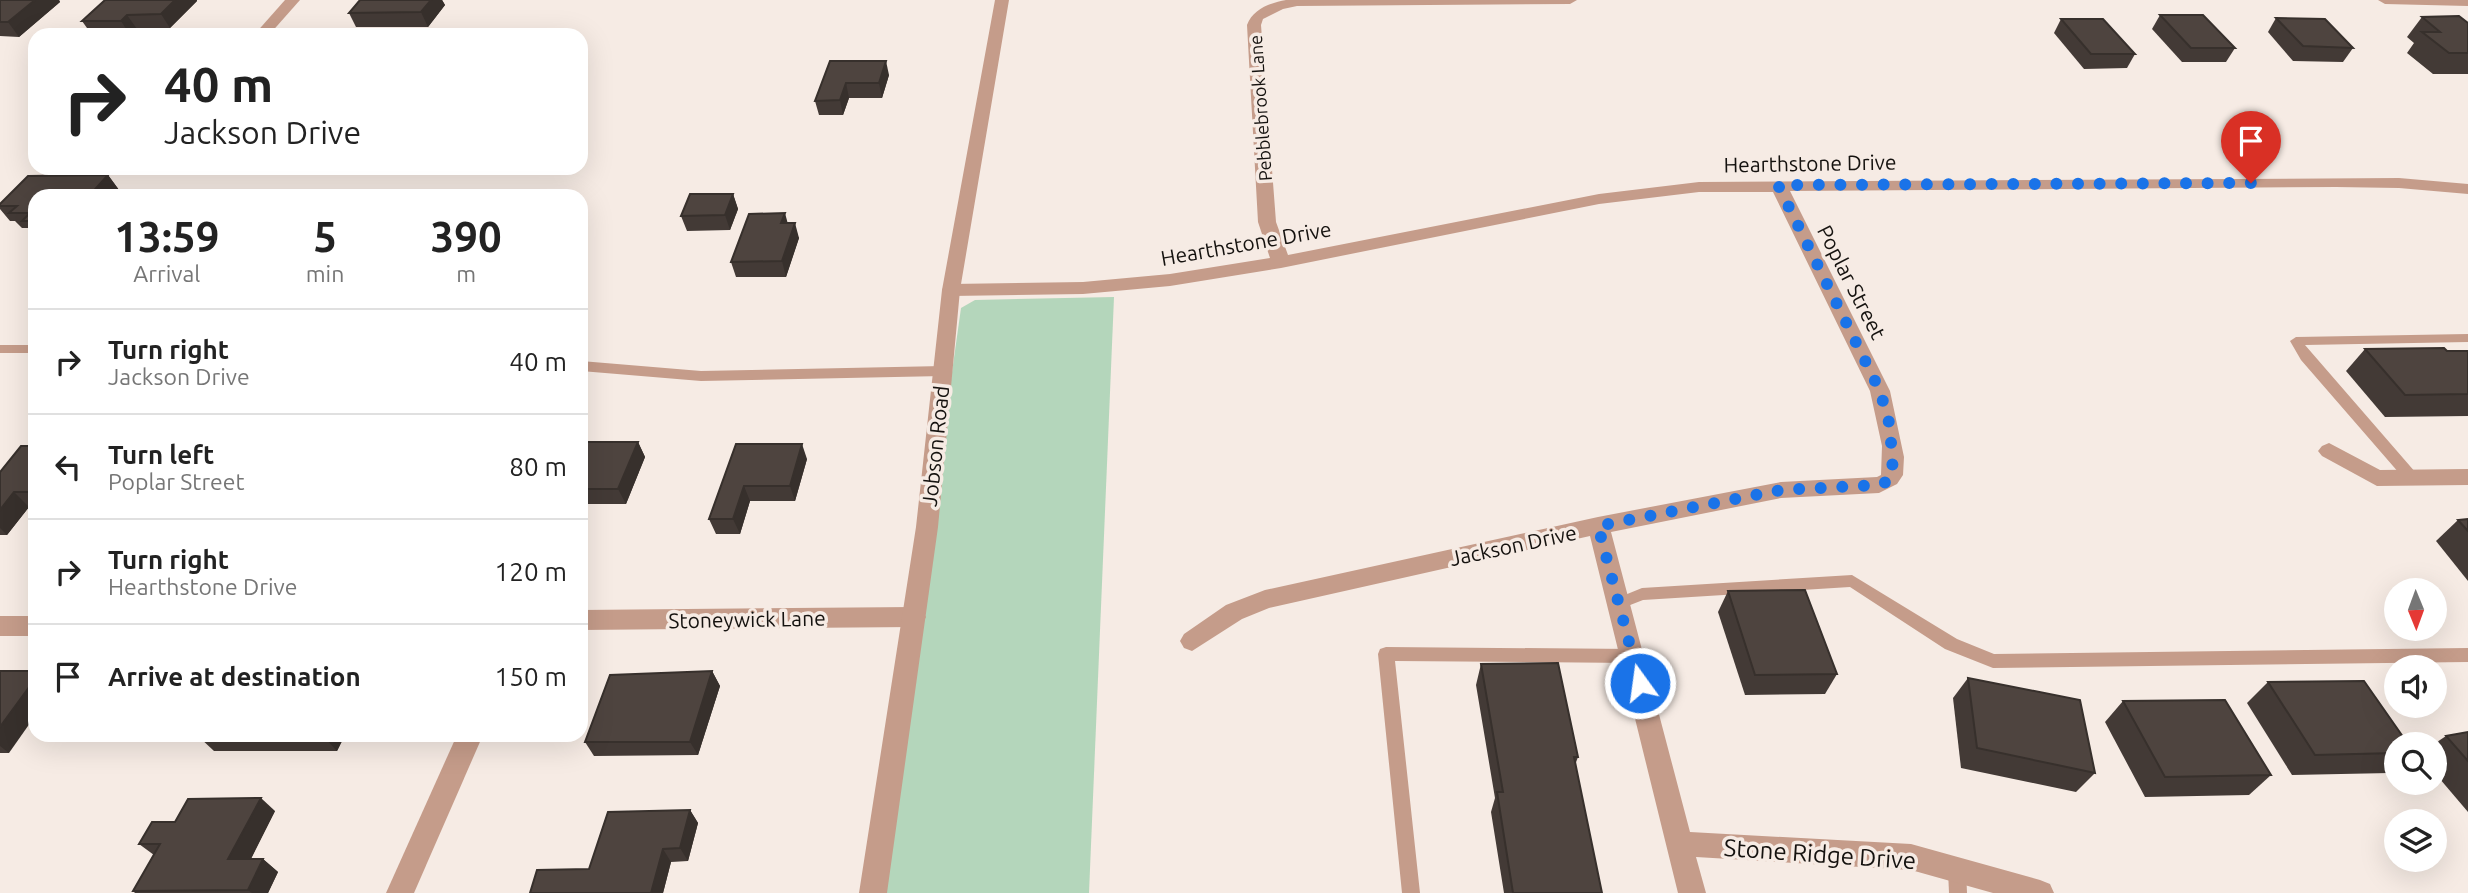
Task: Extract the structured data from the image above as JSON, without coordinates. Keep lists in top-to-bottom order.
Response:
{
  "streets": {
    "street": [
      "Pebblebrook Lane",
      "Hearthstone Drive",
      "Poplar Street",
      "Jobson Road",
      "Jackson Drive",
      "Stoneywick Lane",
      "Stone Ridge Drive"
    ]
  },
  "crossings": [
    ["Pebblebrook Lane", "Hearthstone Drive"],
    ["Hearthstone Drive", "Poplar Street"],
    ["Hearthstone Drive", "Jobson Road"],
    ["Poplar Street", "Jackson Drive"],
    ["Jobson Road", "Stoneywick Lane"]
  ],
  "north": "bottom",
  "page": {
    "turn": ["40 m", "Jackson Drive"],
    "eta": [
      "13:59",
      "Arrival",
      "5",
      "min",
      "390",
      "m"
    ],
    "list": [
      {
        "name": "Turn right",
        "note": "Jackson Drive",
        "value": "40 m"
      },
      {
        "name": "Turn left",
        "note": "Poplar Street",
        "value": "80 m"
      },
      {
        "name": "Turn right",
        "note": "Hearthstone Drive",
        "value": "120 m"
      },
      {
        "name": "Arrive at destination",
        "value": "150 m"
      }
    ]
  }
}
